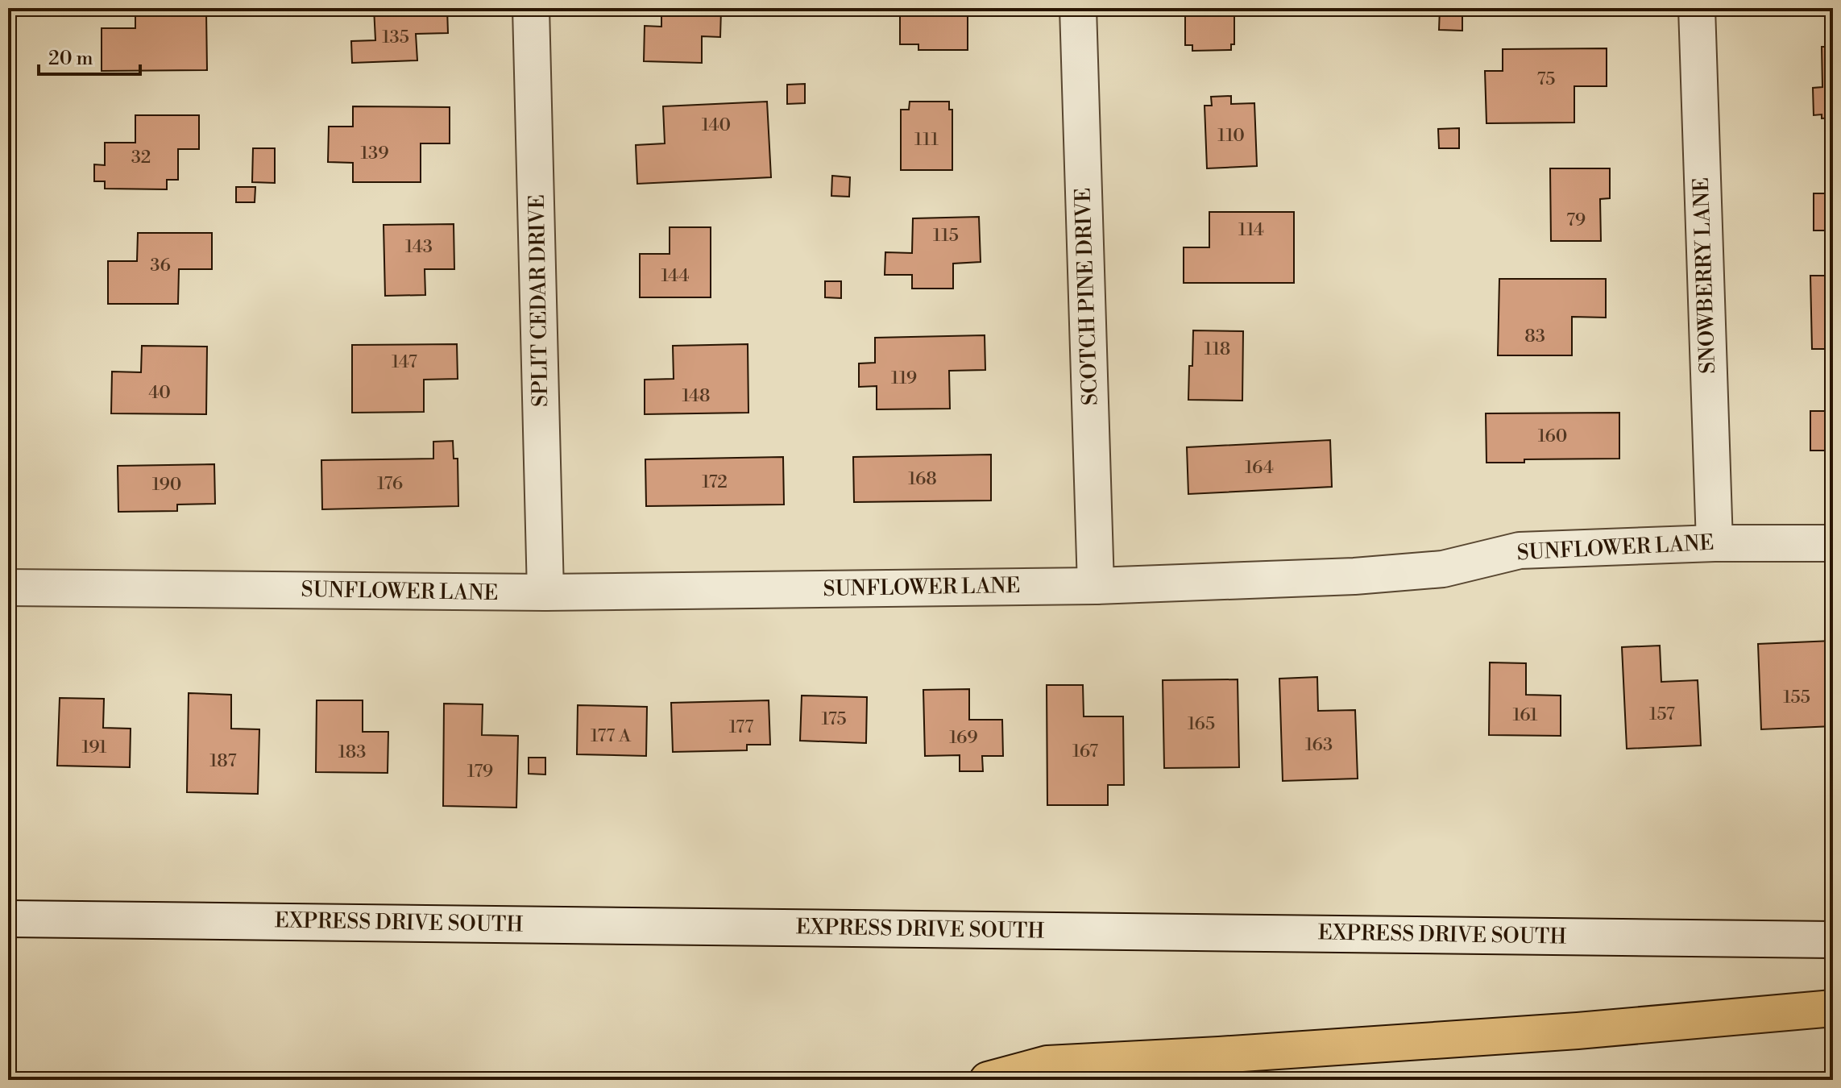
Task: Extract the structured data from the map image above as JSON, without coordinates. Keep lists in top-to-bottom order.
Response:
{
  "streets": {
    "street": [
      "SNOWBERRY LANE",
      "SCOTCH PINE DRIVE",
      "SPLIT CEDAR DRIVE",
      "SUNFLOWER LANE",
      "EXPRESS DRIVE SOUTH"
    ]
  },
  "crossings": [
    ["SNOWBERRY LANE", "SUNFLOWER LANE"],
    ["SCOTCH PINE DRIVE", "SUNFLOWER LANE"],
    ["SPLIT CEDAR DRIVE", "SUNFLOWER LANE"]
  ],
  "house_numbers": [
    "135",
    "75",
    "140",
    "110",
    "111",
    "139",
    "32",
    "79",
    "114",
    "115",
    "143",
    "36",
    "144",
    "83",
    "118",
    "147",
    "119",
    "40",
    "148",
    "160",
    "164",
    "168",
    "172",
    "176",
    "190",
    "155",
    "157",
    "161",
    "175",
    "165",
    "177",
    "177 A",
    "169",
    "163",
    "191",
    "167",
    "183",
    "187",
    "179"
  ],
  "scale_bar": "20 m"
}
